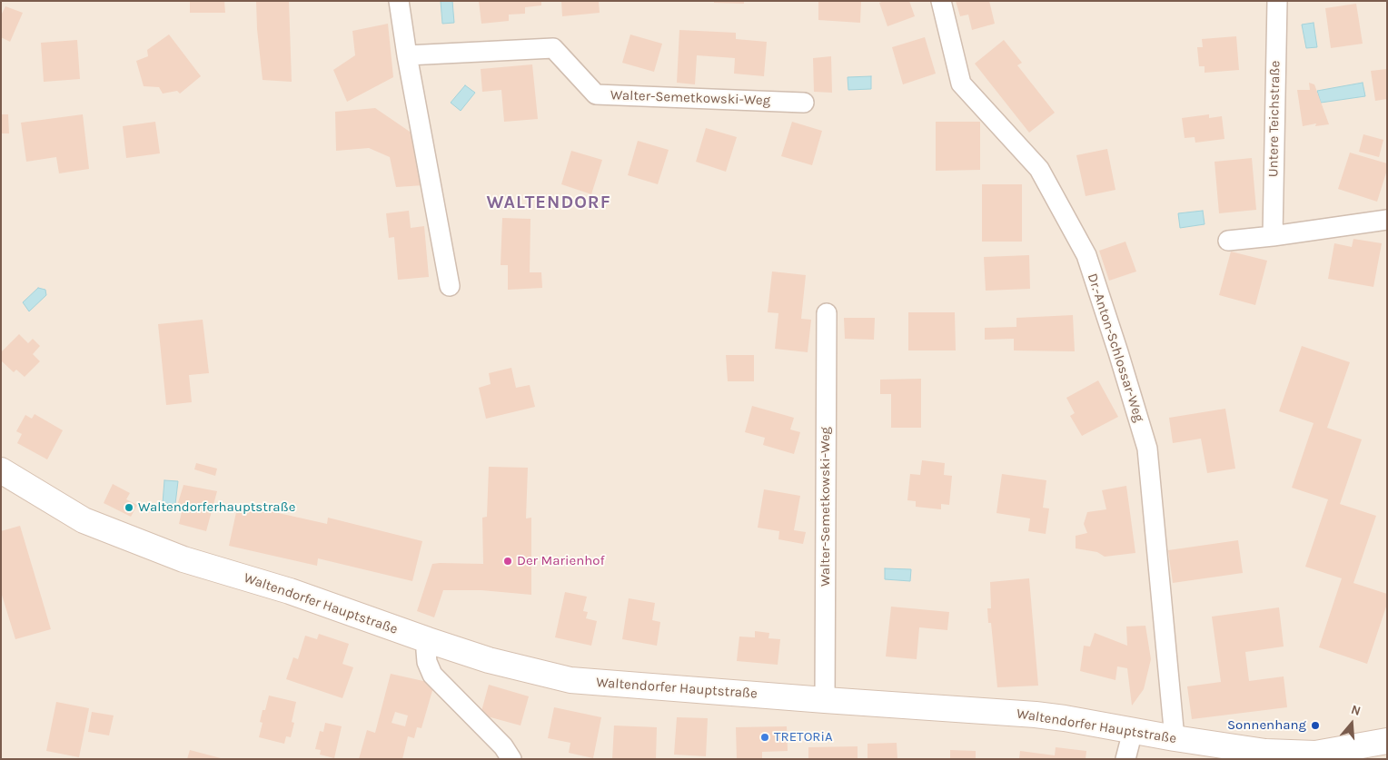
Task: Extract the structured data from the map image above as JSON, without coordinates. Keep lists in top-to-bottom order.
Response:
{
  "streets": {
    "main road": ["Waltendorfer Hauptstraße"],
    "street": ["Walter-Semetkowski-Weg", "Untere Teichstraße", "Dr.-Anton-Schlossar-Weg"]
  },
  "crossings": [
    ["Walter-Semetkowski-Weg", "Waltendorfer Hauptstraße"],
    ["Dr.-Anton-Schlossar-Weg", "Waltendorfer Hauptstraße"]
  ],
  "districts": ["WALTENDORF"],
  "places": [
    "Waltendorferhauptstraße",
    "Der Marienhof",
    "Sonnenhang",
    "TRETORiA"
  ],
  "north": "top"
}
